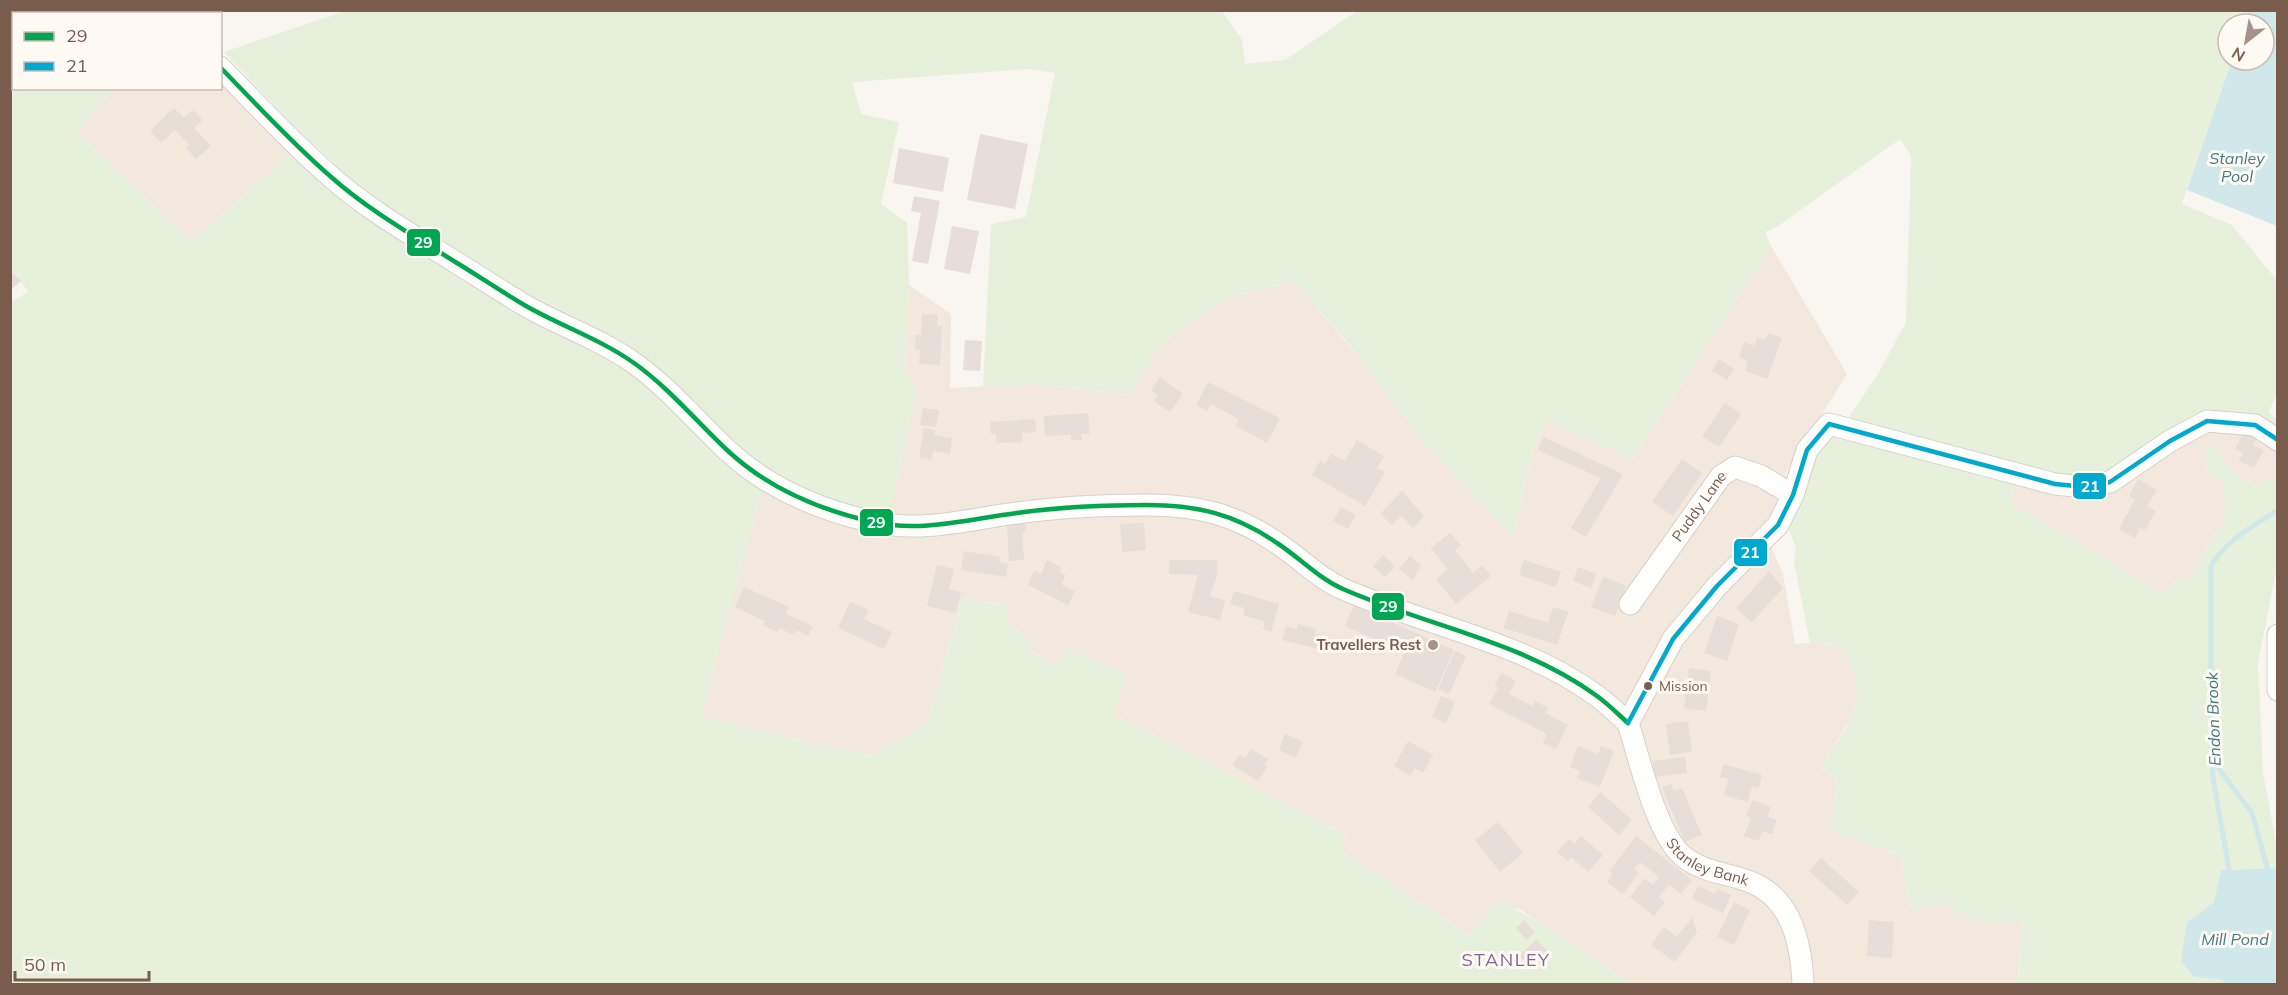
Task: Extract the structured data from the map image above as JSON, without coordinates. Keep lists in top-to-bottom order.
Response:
{
  "streets": {
    "street": ["Puddy Lane", "Stanley Bank"]
  },
  "districts": ["STANLEY"],
  "water": ["Stanley Pool", "Endon Brook", "Mill Pond"],
  "places": ["Travellers Rest", "Mission"],
  "lines": ["transit line 29", "transit line 21"],
  "legend": ["29", "21"],
  "scale_bar": "50 m",
  "north": "bottom left"
}
